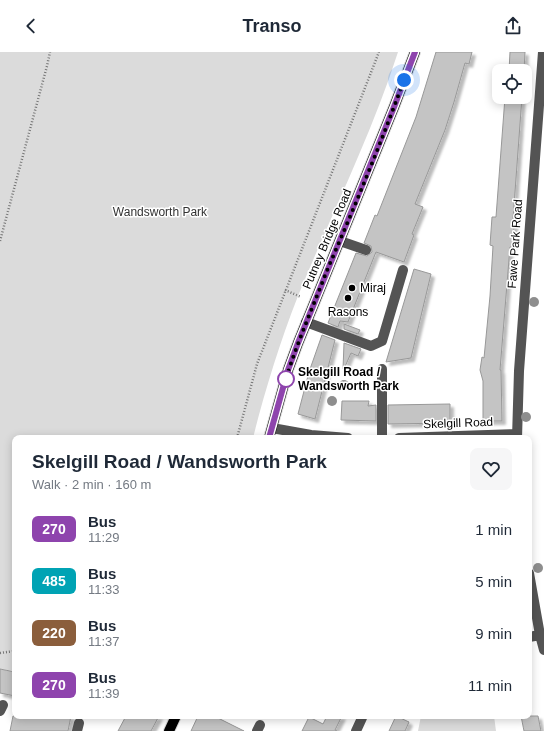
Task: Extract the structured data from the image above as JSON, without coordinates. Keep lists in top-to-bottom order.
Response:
{
  "streets": {
    "main road": ["Putney Bridge Road"],
    "street": ["Fawe Park Road"]
  },
  "parks": ["Wandsworth Park"],
  "places": ["Miraj", "Rasons", "Skelgill Road / Wandsworth Park"],
  "lines": ["bus line 270"],
  "page": {
    "header": "Transo",
    "heading": ["Skelgill Road / Wandsworth Park", "Walk · 2 min · 160 m"],
    "list": [
      {
        "mark": "270",
        "name": "Bus",
        "note": "11:29",
        "value": "1 min"
      },
      {
        "mark": "485",
        "name": "Bus",
        "note": "11:33",
        "value": "5 min"
      },
      {
        "mark": "220",
        "name": "Bus",
        "note": "11:37",
        "value": "9 min"
      },
      {
        "mark": "270",
        "name": "Bus",
        "note": "11:39",
        "value": "11 min"
      }
    ]
  }
}
